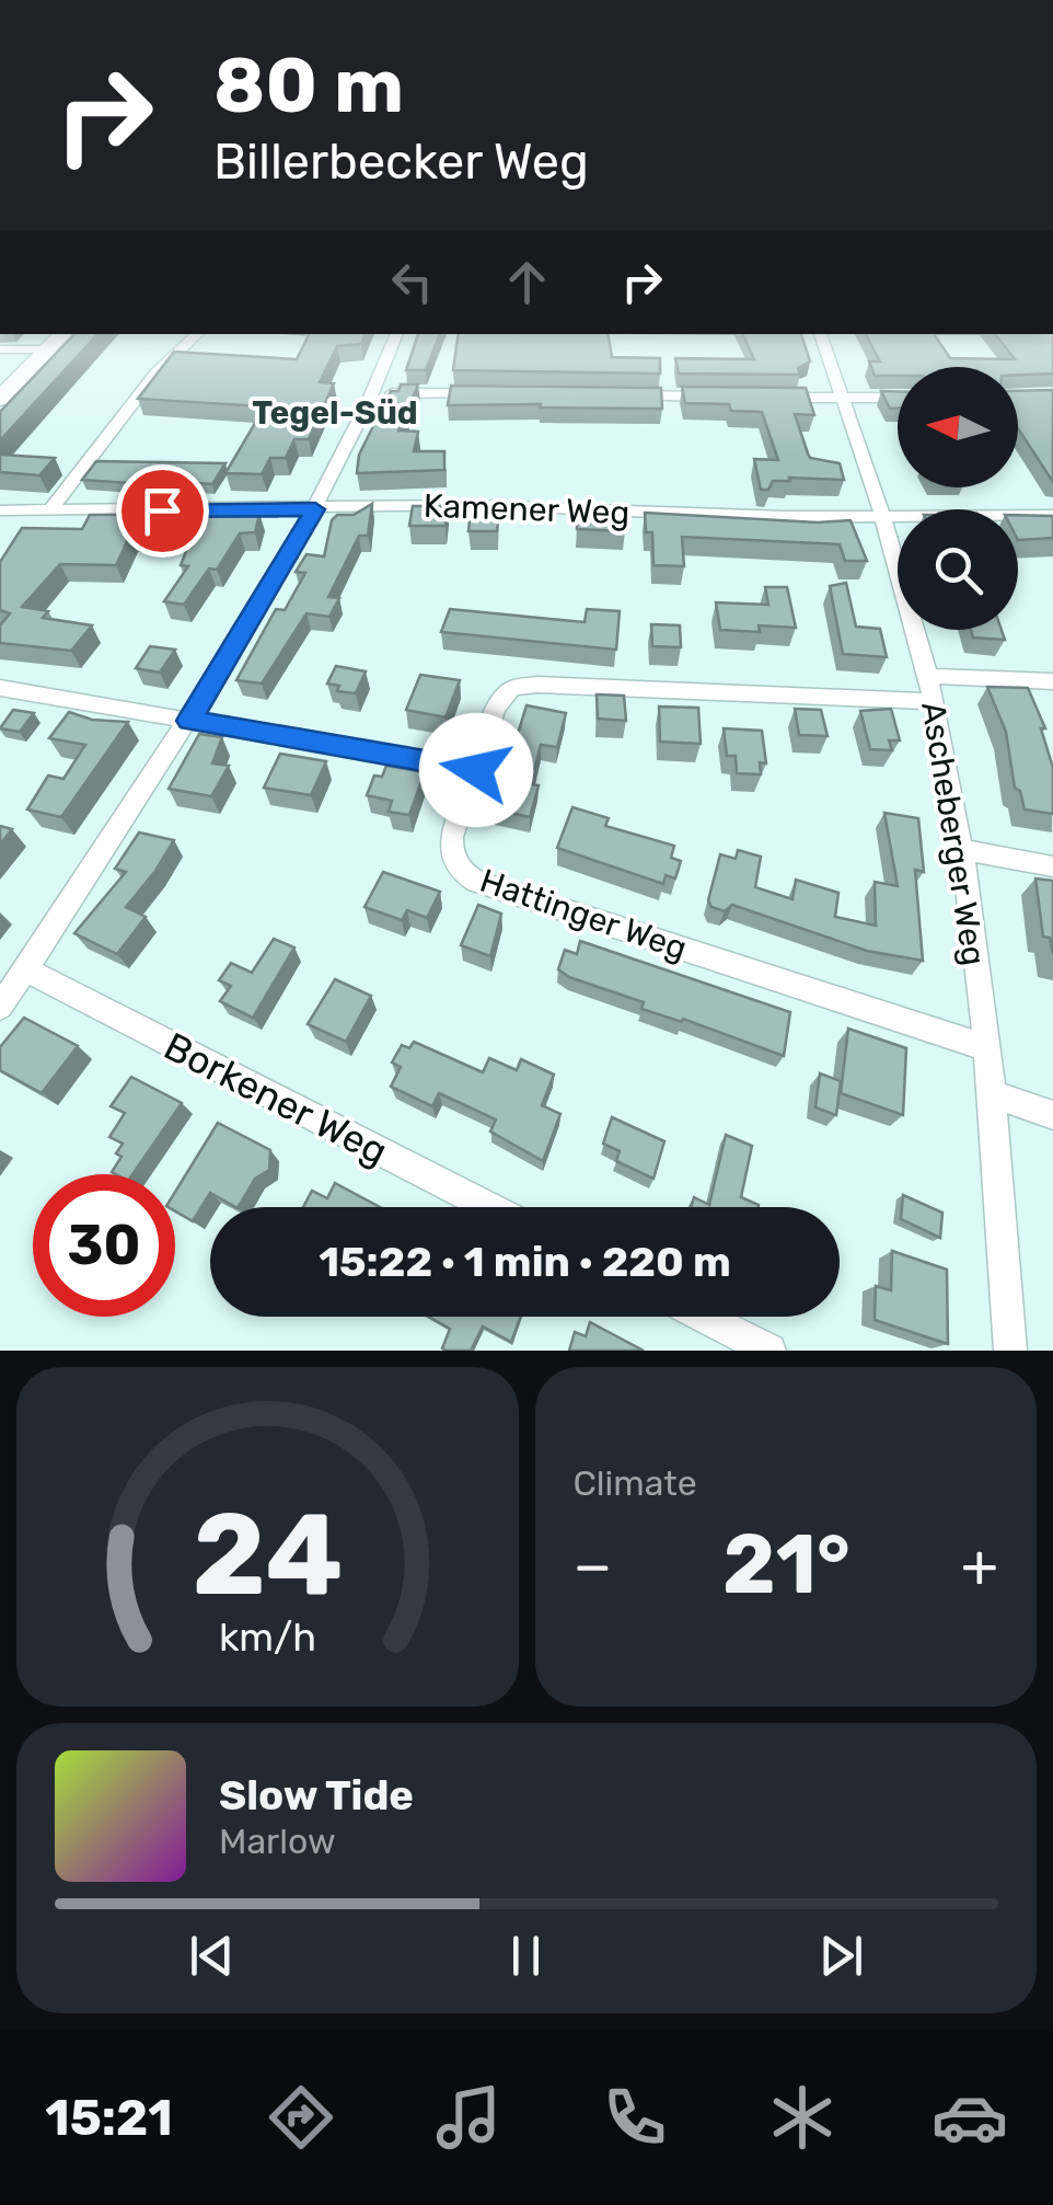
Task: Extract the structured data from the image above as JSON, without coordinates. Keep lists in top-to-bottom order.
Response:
{
  "streets": {
    "street": [
      "Kamener Weg",
      "Ascheberger Weg",
      "Hattinger Weg",
      "Borkener Weg"
    ]
  },
  "crossings": [
    ["Kamener Weg", "Ascheberger Weg"],
    ["Ascheberger Weg", "Hattinger Weg"]
  ],
  "districts": ["Tegel-Süd"],
  "north": "left",
  "page": {
    "turn": ["80 m", "Billerbecker Weg"],
    "limit": "30",
    "trip": "15:22 · 1 min · 220 m",
    "tile": "Climate",
    "heat": ["−", "21°", "+"],
    "song": ["Slow Tide", "Marlow"],
    "tabs": "15:21",
    "gauge": ["24", "km/h"]
  }
}
